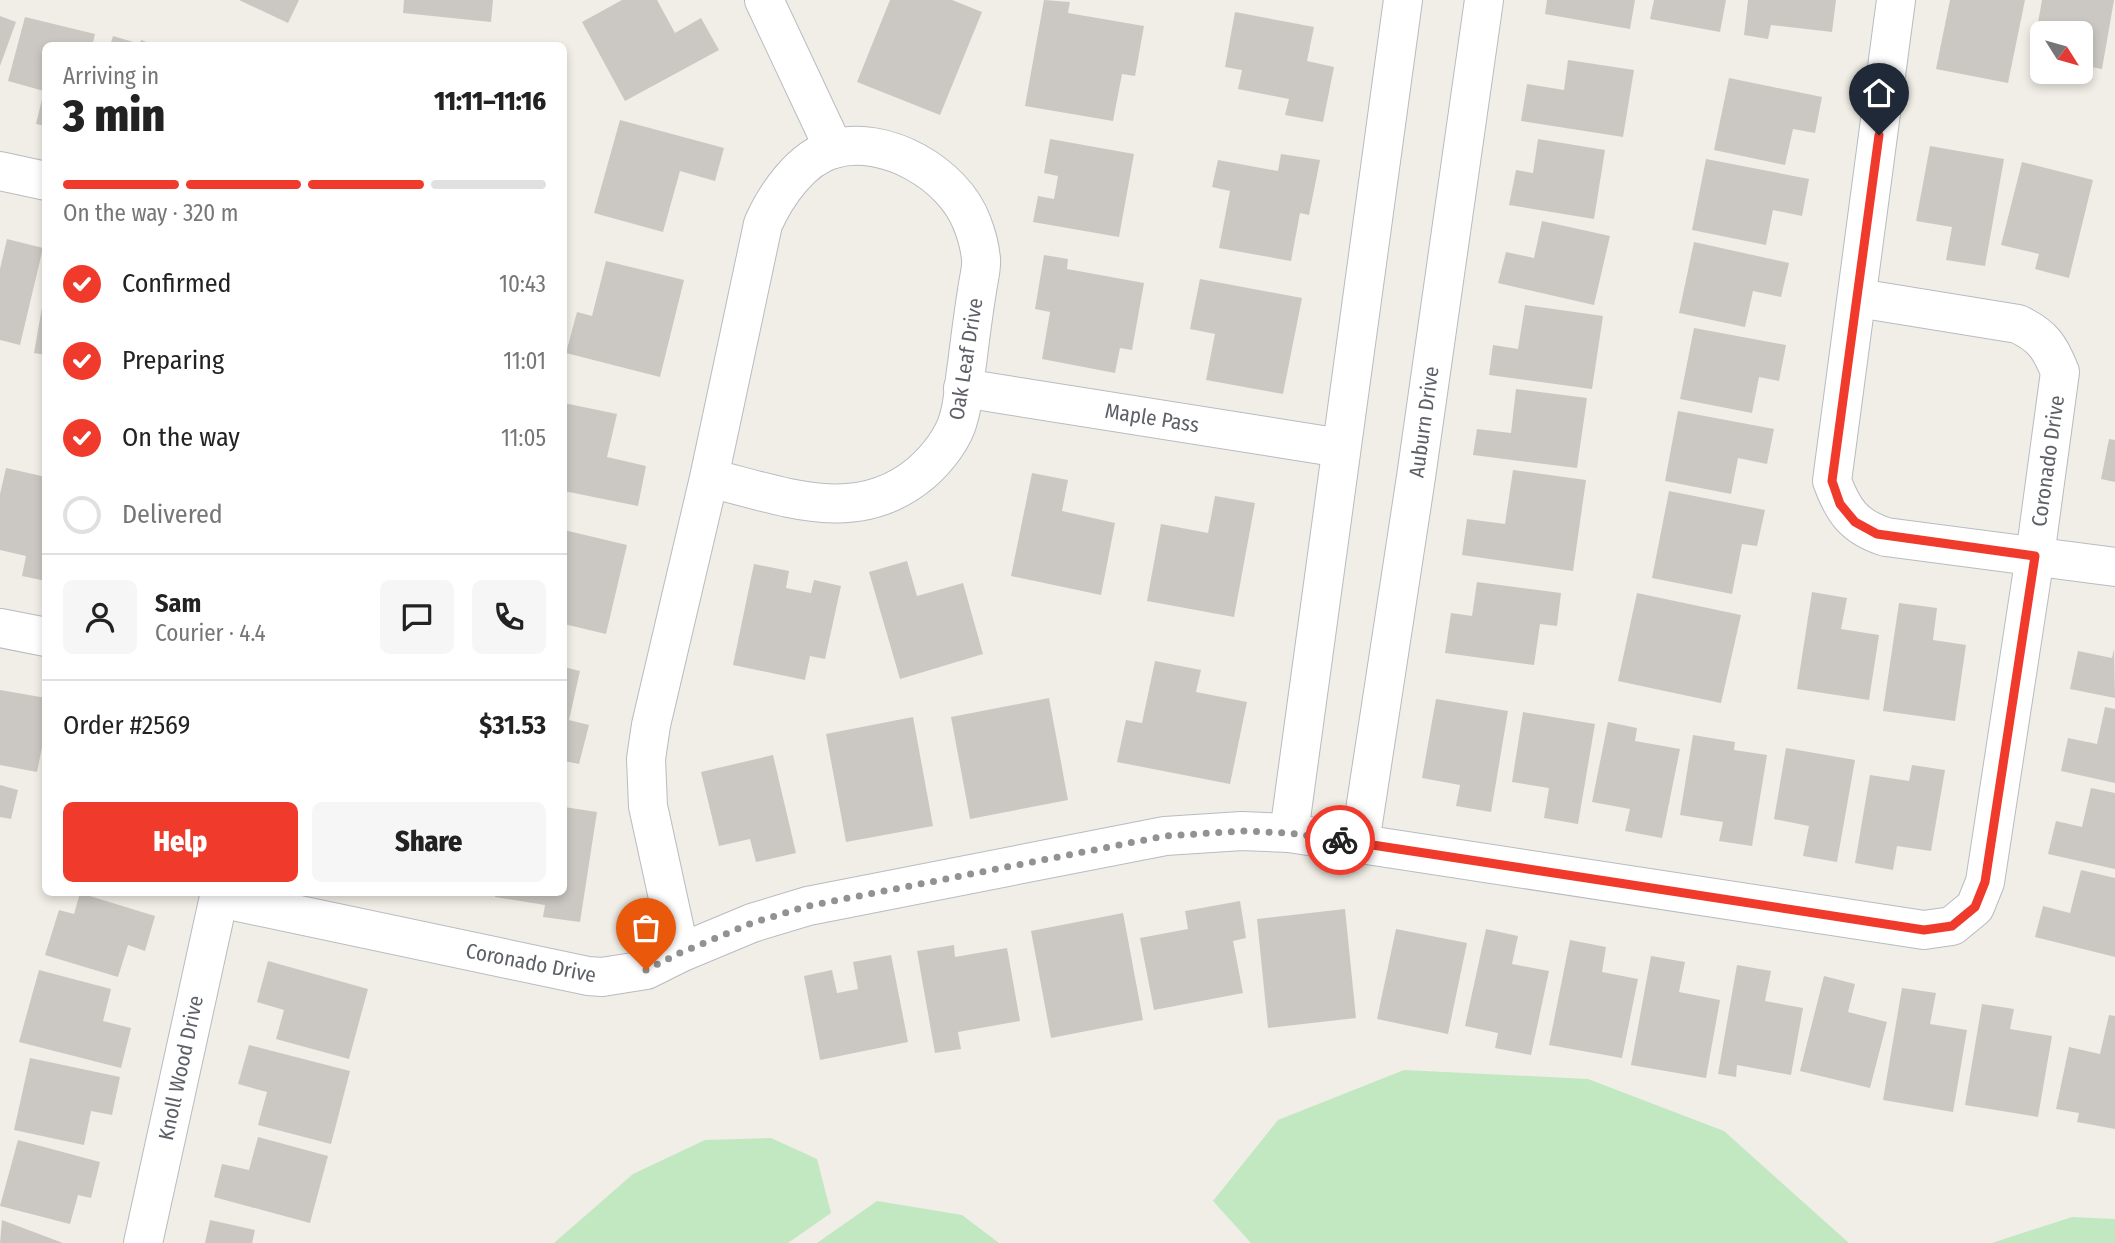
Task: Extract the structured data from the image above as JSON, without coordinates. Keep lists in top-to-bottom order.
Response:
{
  "streets": {
    "street": [
      "Oak Leaf Drive",
      "Maple Pass",
      "Auburn Drive",
      "Coronado Drive",
      "Knoll Wood Drive"
    ]
  },
  "crossings": [
    ["Oak Leaf Drive", "Maple Pass"],
    ["Oak Leaf Drive", "Coronado Drive"],
    ["Auburn Drive", "Coronado Drive"]
  ],
  "north": "bottom right",
  "page": {
    "heading": ["3 min", "Arriving in", "11:11–11:16"],
    "panel": [
      "Sam",
      "Courier · 4.4",
      "Order #2569",
      "$31.53"
    ],
    "bar": "On the way · 320 m",
    "list": [
      ["Confirmed", "10:43"],
      ["Preparing", "11:01"],
      ["On the way", "11:05"],
      "Delivered"
    ],
    "buttons": ["Help", "Share"]
  }
}
